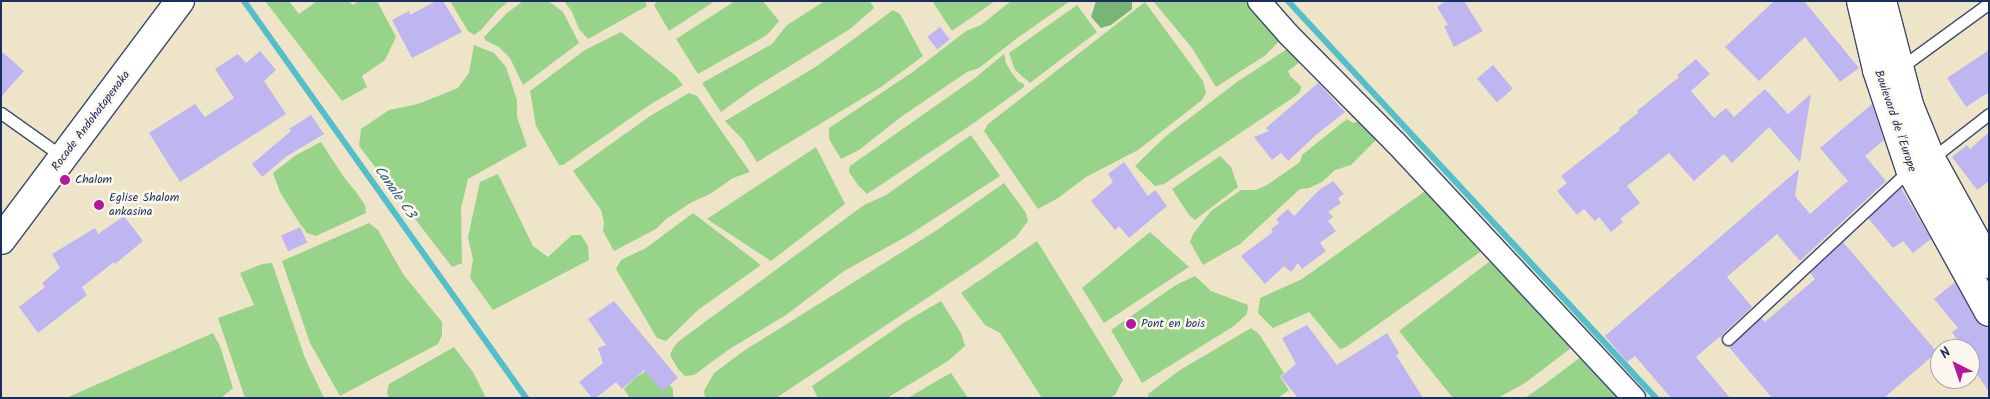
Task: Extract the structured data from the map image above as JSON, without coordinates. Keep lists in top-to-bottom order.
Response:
{
  "streets": {
    "main road": ["Rocade Andohatapenaka", "Boulevard de l'Europe"]
  },
  "water": ["Canale C3"],
  "places": ["Chalom", "Eglise Shalom ankasina", "Pont en bois"],
  "north": "top left"
}
